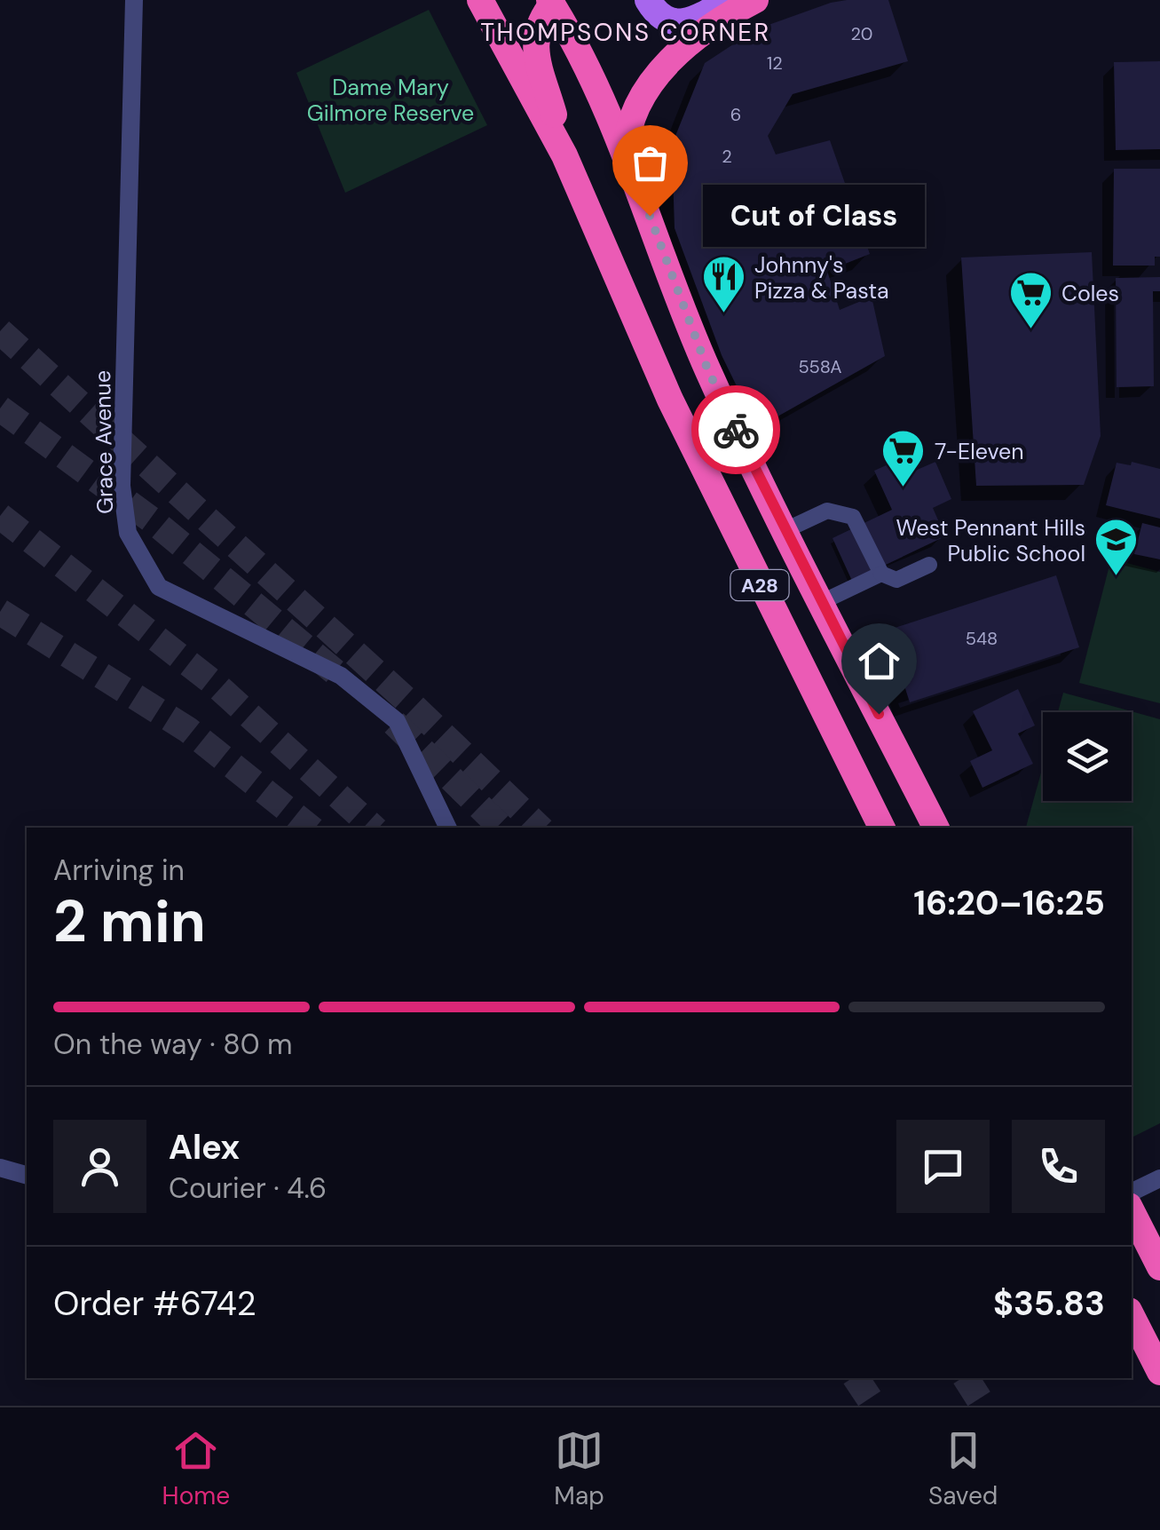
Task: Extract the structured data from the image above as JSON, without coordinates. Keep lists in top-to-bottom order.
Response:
{
  "streets": {
    "highway": ["A28"],
    "street": ["Grace Avenue"]
  },
  "districts": ["THOMPSONS CORNER"],
  "parks": ["Dame Mary Gilmore Reserve"],
  "places": {
    "other": ["Cut of Class"],
    "restaurant": ["Johnny's Pizza & Pasta"],
    "supermarket": ["Coles", "7-Eleven"],
    "school or university": ["West Pennant Hills Public School"]
  },
  "house_numbers": [
    "20",
    "12",
    "6",
    "2",
    "558A",
    "548"
  ],
  "page": {
    "bubble": "Cut of Class",
    "heading": ["2 min", "Arriving in", "16:20–16:25"],
    "panel": [
      "Alex",
      "Courier · 4.6",
      "Order #6742",
      "$35.83"
    ],
    "bar": "On the way · 80 m",
    "tabs": ["Home", "Map", "Saved"]
  }
}
